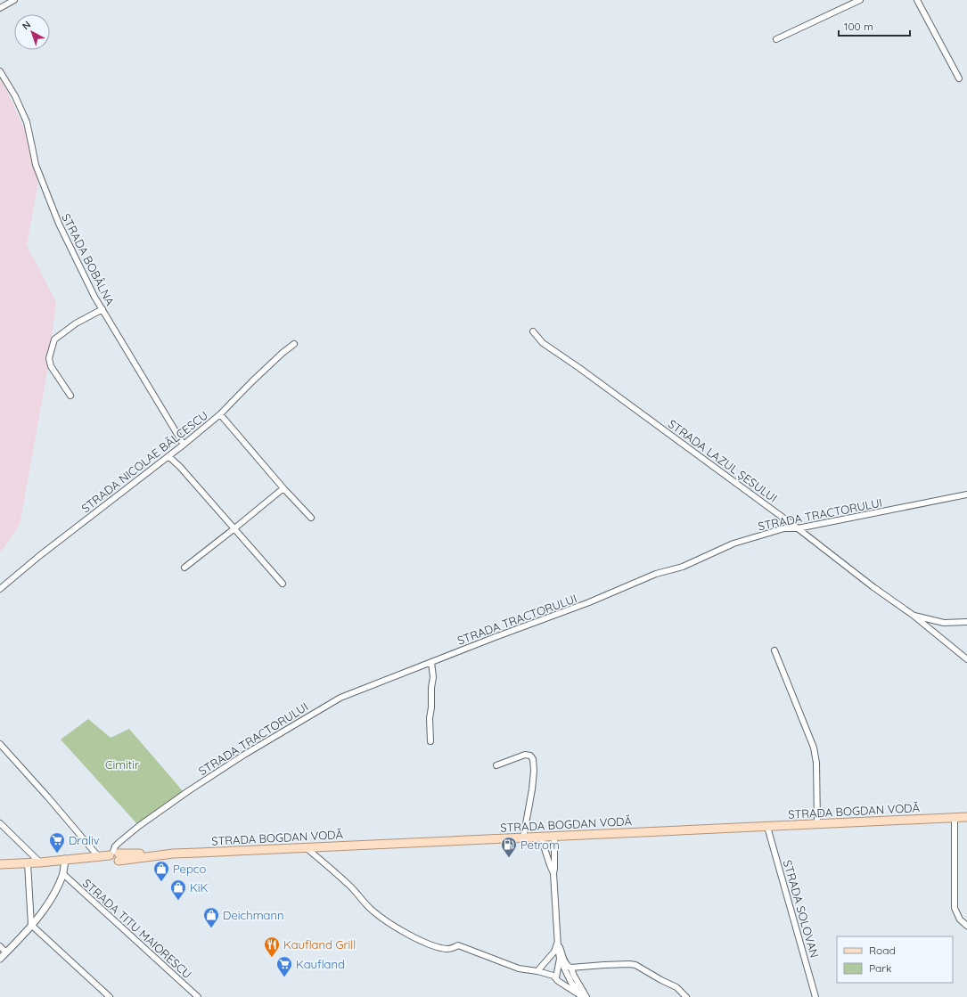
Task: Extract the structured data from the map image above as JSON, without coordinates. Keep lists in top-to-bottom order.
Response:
{
  "streets": {
    "main road": ["STRADA BOGDAN VODĂ"],
    "street": [
      "STRADA BOBÂLNA",
      "STRADA LAZUL ȘESULUI",
      "STRADA NICOLAE BĂLCESCU",
      "STRADA TRACTORULUI",
      "STRADA SOLOVAN",
      "STRADA TITU MAIORESCU"
    ]
  },
  "crossings": [
    ["STRADA BOBÂLNA", "STRADA NICOLAE BĂLCESCU"],
    ["STRADA LAZUL ȘESULUI", "STRADA TRACTORULUI"],
    ["STRADA TRACTORULUI", "STRADA BOGDAN VODĂ"],
    ["STRADA BOGDAN VODĂ", "STRADA SOLOVAN"]
  ],
  "parks": ["Cimitir"],
  "places": {
    "supermarket": ["Draliv", "Kaufland"],
    "fuel station": ["Petrom"],
    "shop": ["Pepco", "KiK", "Deichmann"],
    "restaurant": ["Kaufland Grill"]
  },
  "legend": ["Road", "Park"],
  "scale_bar": "100 m",
  "north": "top left"
}
